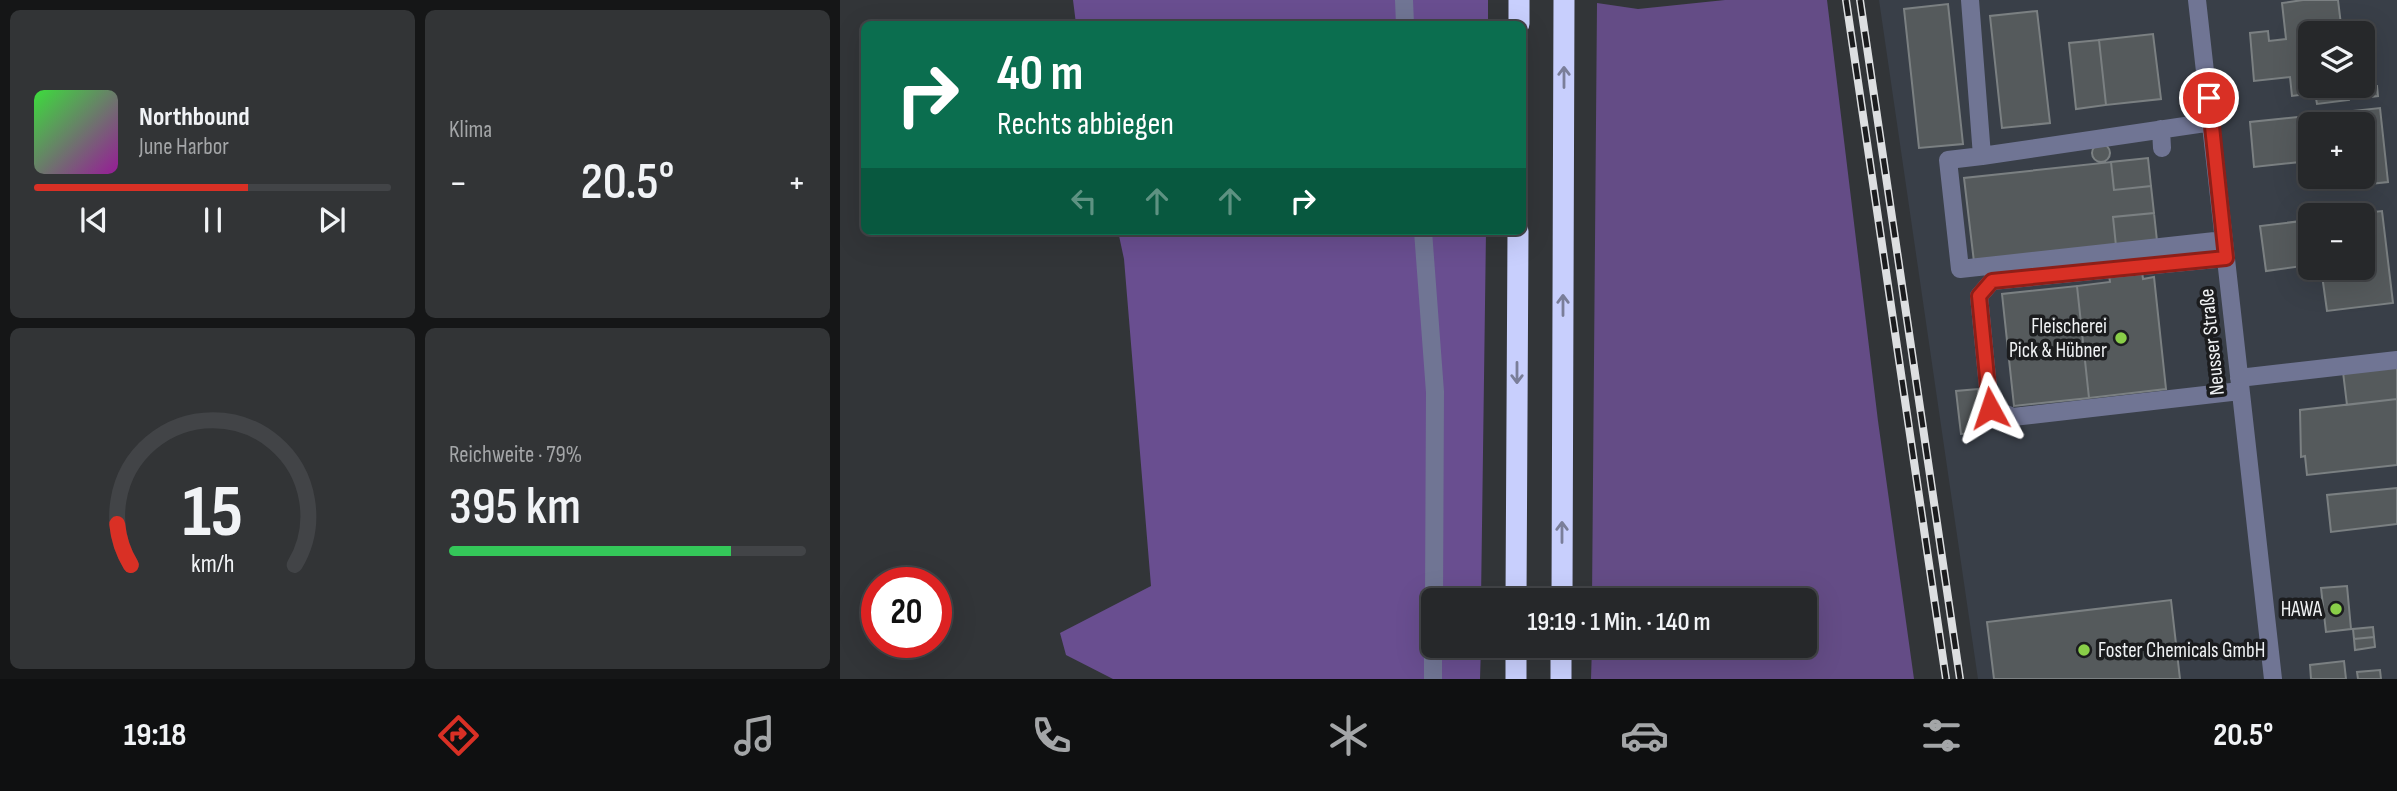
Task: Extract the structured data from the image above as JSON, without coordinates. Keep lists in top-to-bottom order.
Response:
{
  "streets": {
    "street": ["Neusser Straße"]
  },
  "places": ["Fleischerei Pick & Hübner", "HAWA", "Foster Chemicals GmbH"],
  "page": {
    "tile": [
      "Klima",
      ["Reichweite · 79%", "395 km"]
    ],
    "map_buttons": ["+", "−"],
    "turn": ["40 m", "Rechts abbiegen"],
    "song": ["Northbound", "June Harbor"],
    "heat": ["−", "20.5°", "+"],
    "limit": "20",
    "trip": "19:19 · 1 Min. · 140 m",
    "tabs": ["19:18", "20.5°"],
    "gauge": ["15", "km/h"]
  }
}
